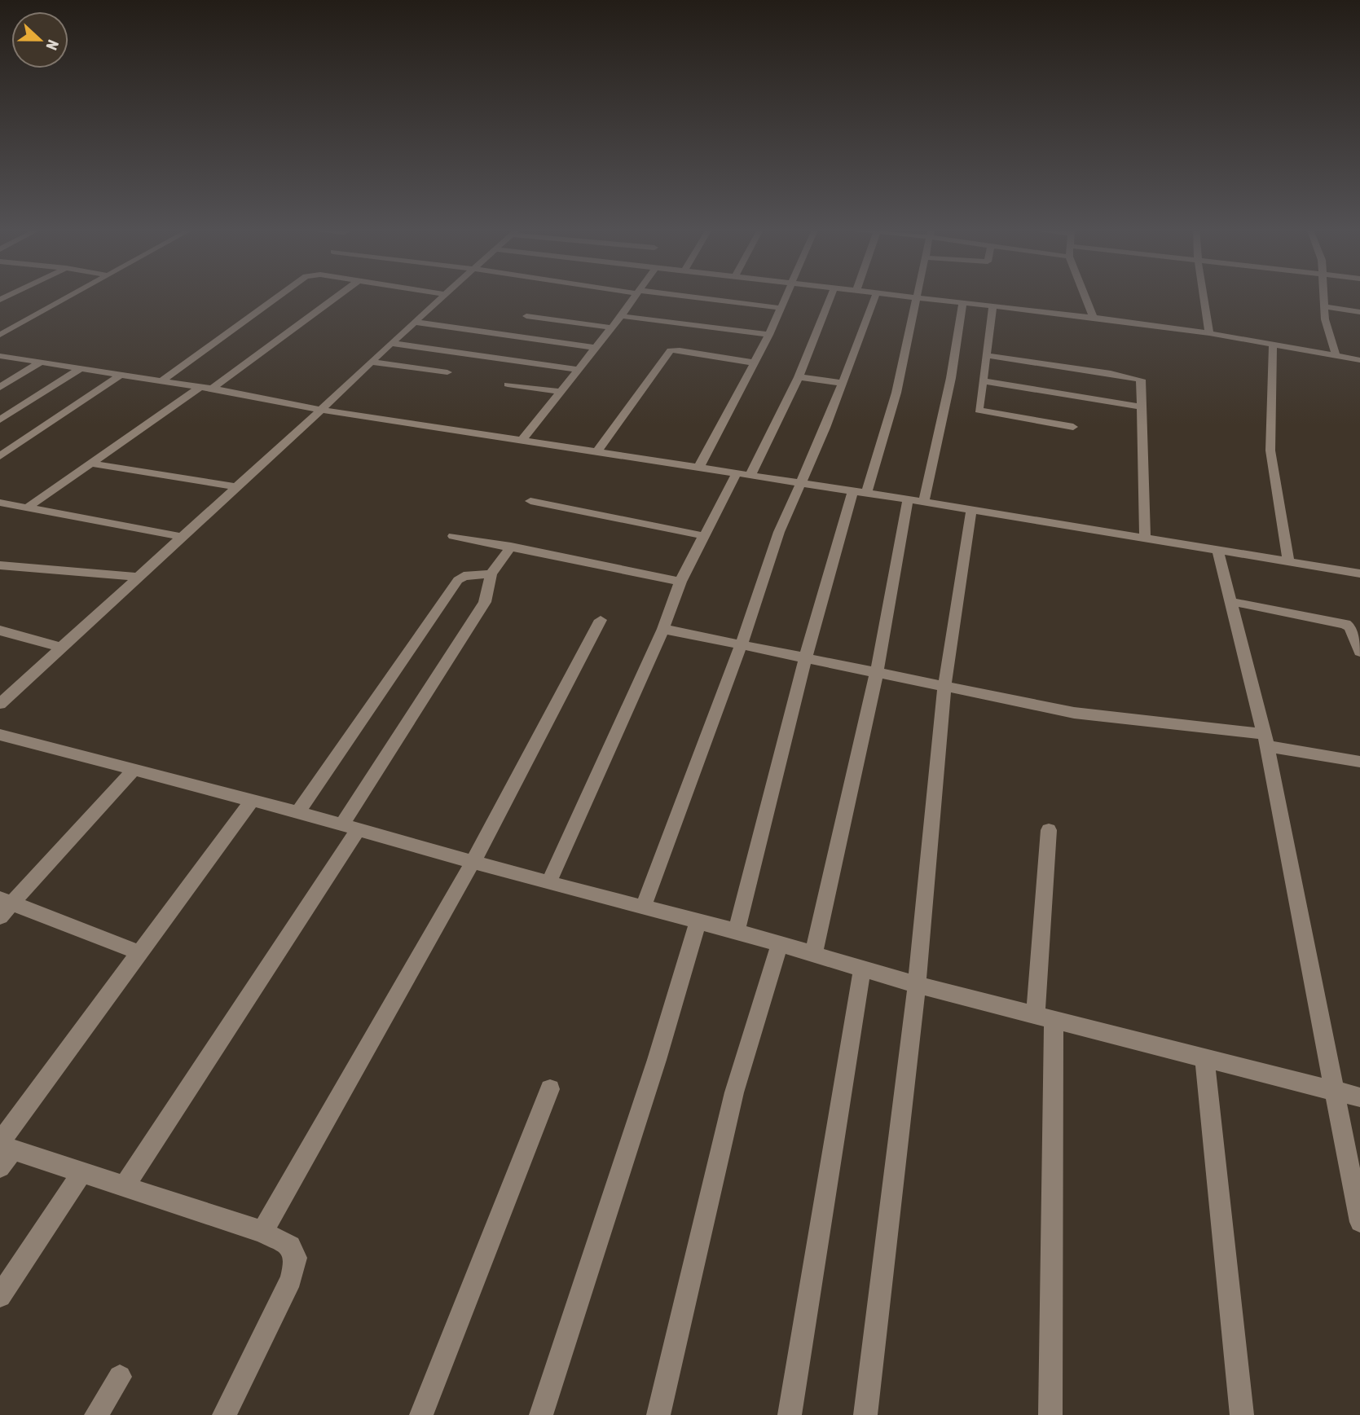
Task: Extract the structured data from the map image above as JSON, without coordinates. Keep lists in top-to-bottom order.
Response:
{
  "north": "right"
}
